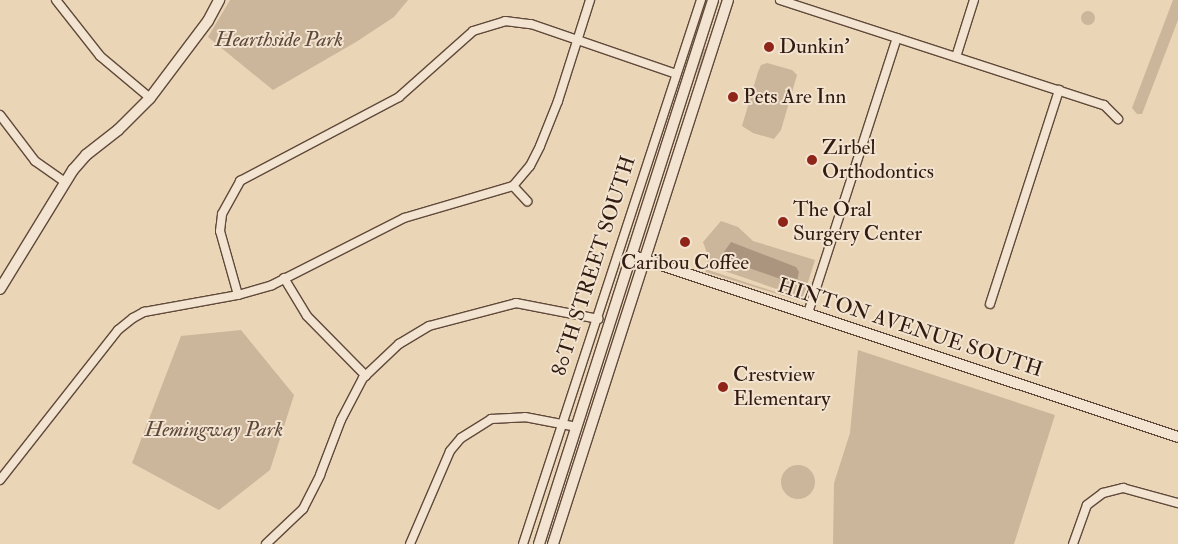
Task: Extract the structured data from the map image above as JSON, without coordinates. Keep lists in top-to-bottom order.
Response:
{
  "streets": {
    "main road": ["80TH STREET SOUTH", "HINTON AVENUE SOUTH"]
  },
  "crossings": [
    ["80TH STREET SOUTH", "HINTON AVENUE SOUTH"]
  ],
  "parks": ["Hearthside Park", "Hemingway Park"],
  "places": [
    "Dunkin'",
    "Pets Are Inn",
    "Zirbel Orthodontics",
    "The Oral Surgery Center",
    "Caribou Coffee",
    "Crestview Elementary"
  ]
}
